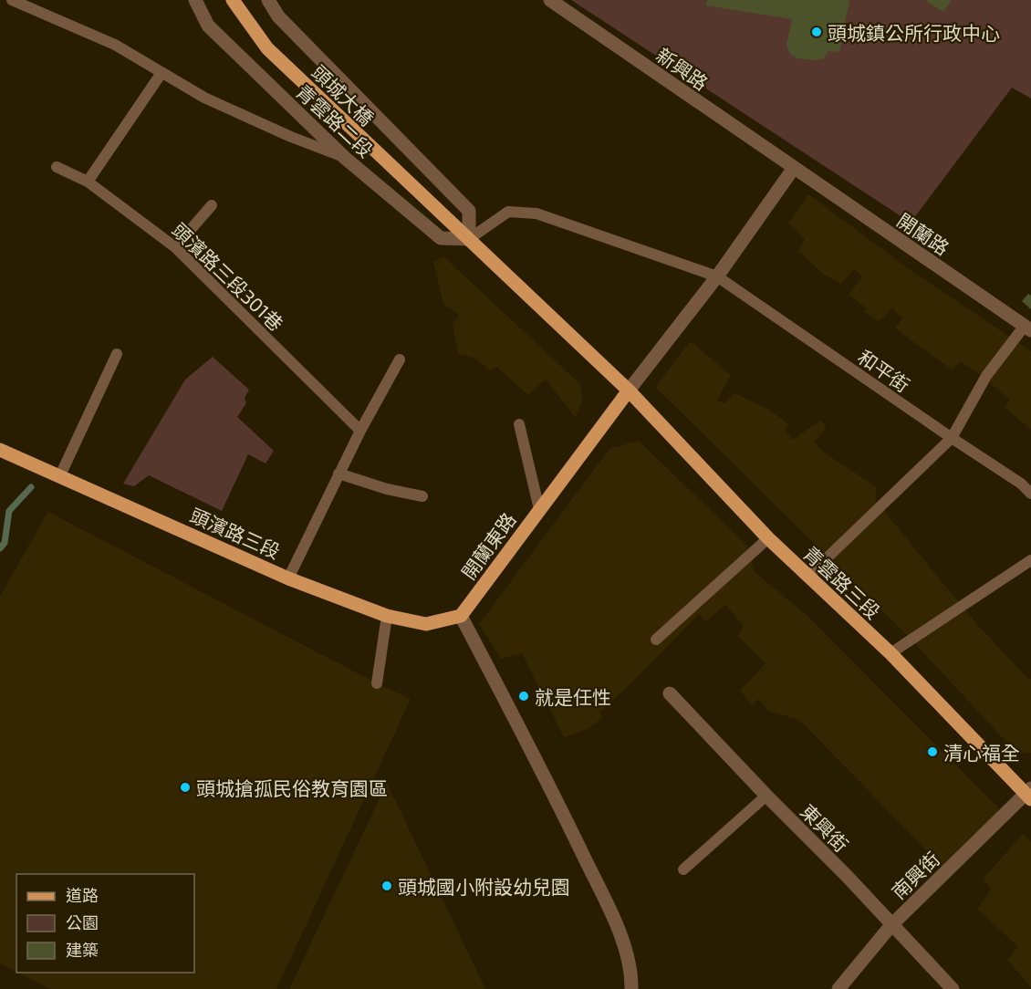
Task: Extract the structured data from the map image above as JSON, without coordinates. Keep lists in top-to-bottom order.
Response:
{
  "streets": {
    "main road": [
      "頭城大橋",
      "頭濱路三段",
      "開蘭東路",
      "青雲路三段"
    ],
    "street": [
      "新興路",
      "青雲路二段",
      "開蘭路",
      "東興街",
      "南興街"
    ],
    "lane": ["頭濱路三段301巷", "和平街"]
  },
  "crossings": [
    ["新興路", "開蘭路"],
    ["新興路", "開蘭東路"],
    ["頭城大橋", "青雲路二段"],
    ["頭城大橋", "和平街"],
    ["青雲路二段", "和平街"],
    ["開蘭路", "開蘭東路"],
    ["和平街", "開蘭東路"],
    ["頭濱路三段", "開蘭東路"],
    ["開蘭東路", "青雲路三段"],
    ["青雲路三段", "南興街"],
    ["東興街", "南興街"]
  ],
  "places": [
    "頭城鎮公所行政中心",
    "就是任性",
    "清心福全",
    "頭城搶孤民俗教育園區",
    "頭城國小附設幼兒園"
  ],
  "legend": ["道路", "公園", "建築"]
}
